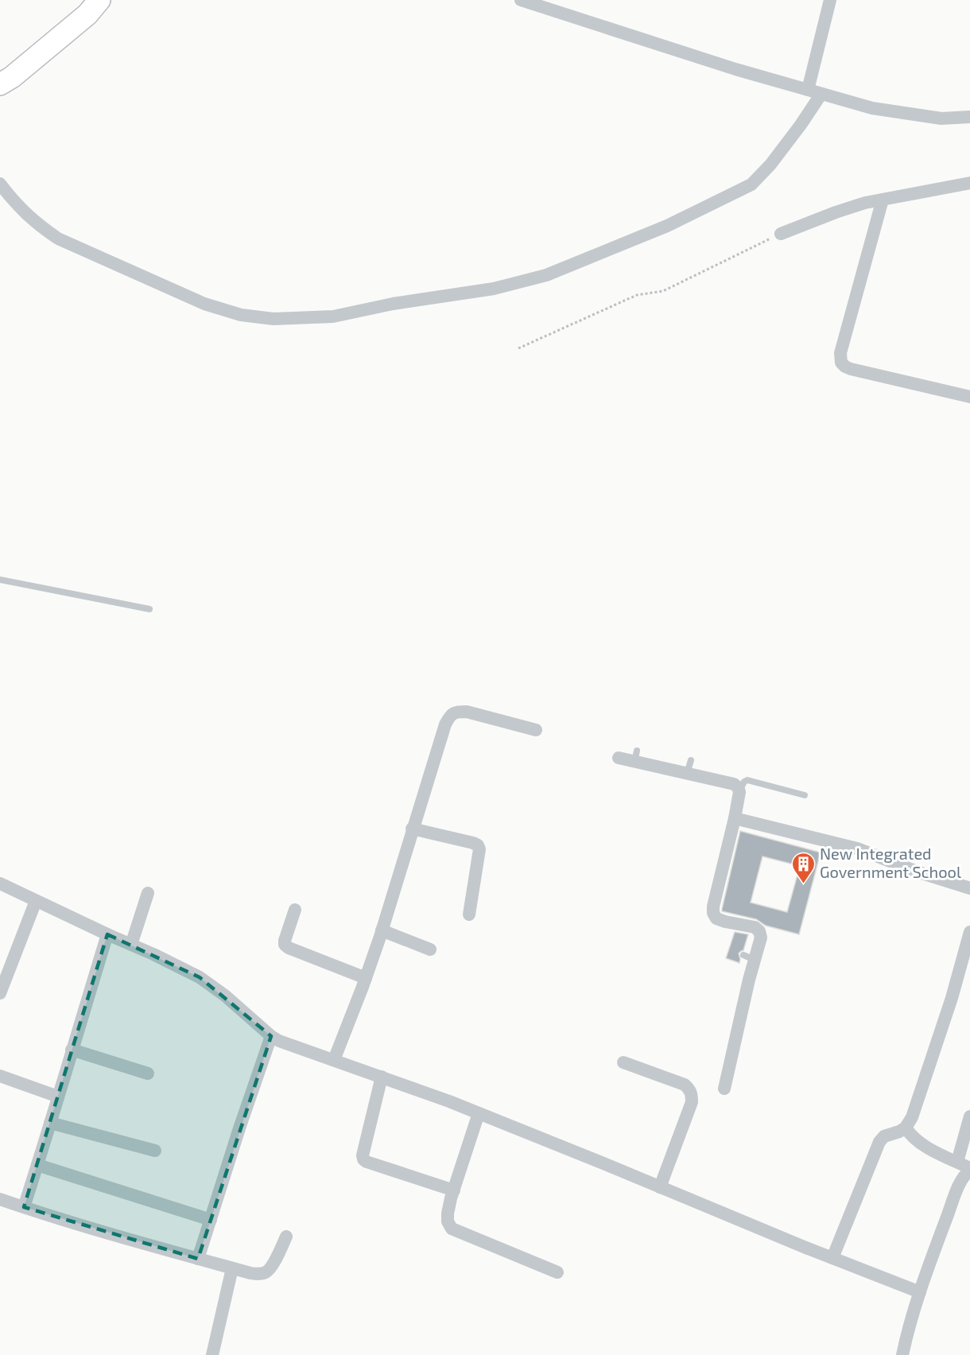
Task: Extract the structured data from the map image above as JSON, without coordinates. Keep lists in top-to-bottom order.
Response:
{
  "places": {
    "building": ["New Integrated Government School"]
  }
}
